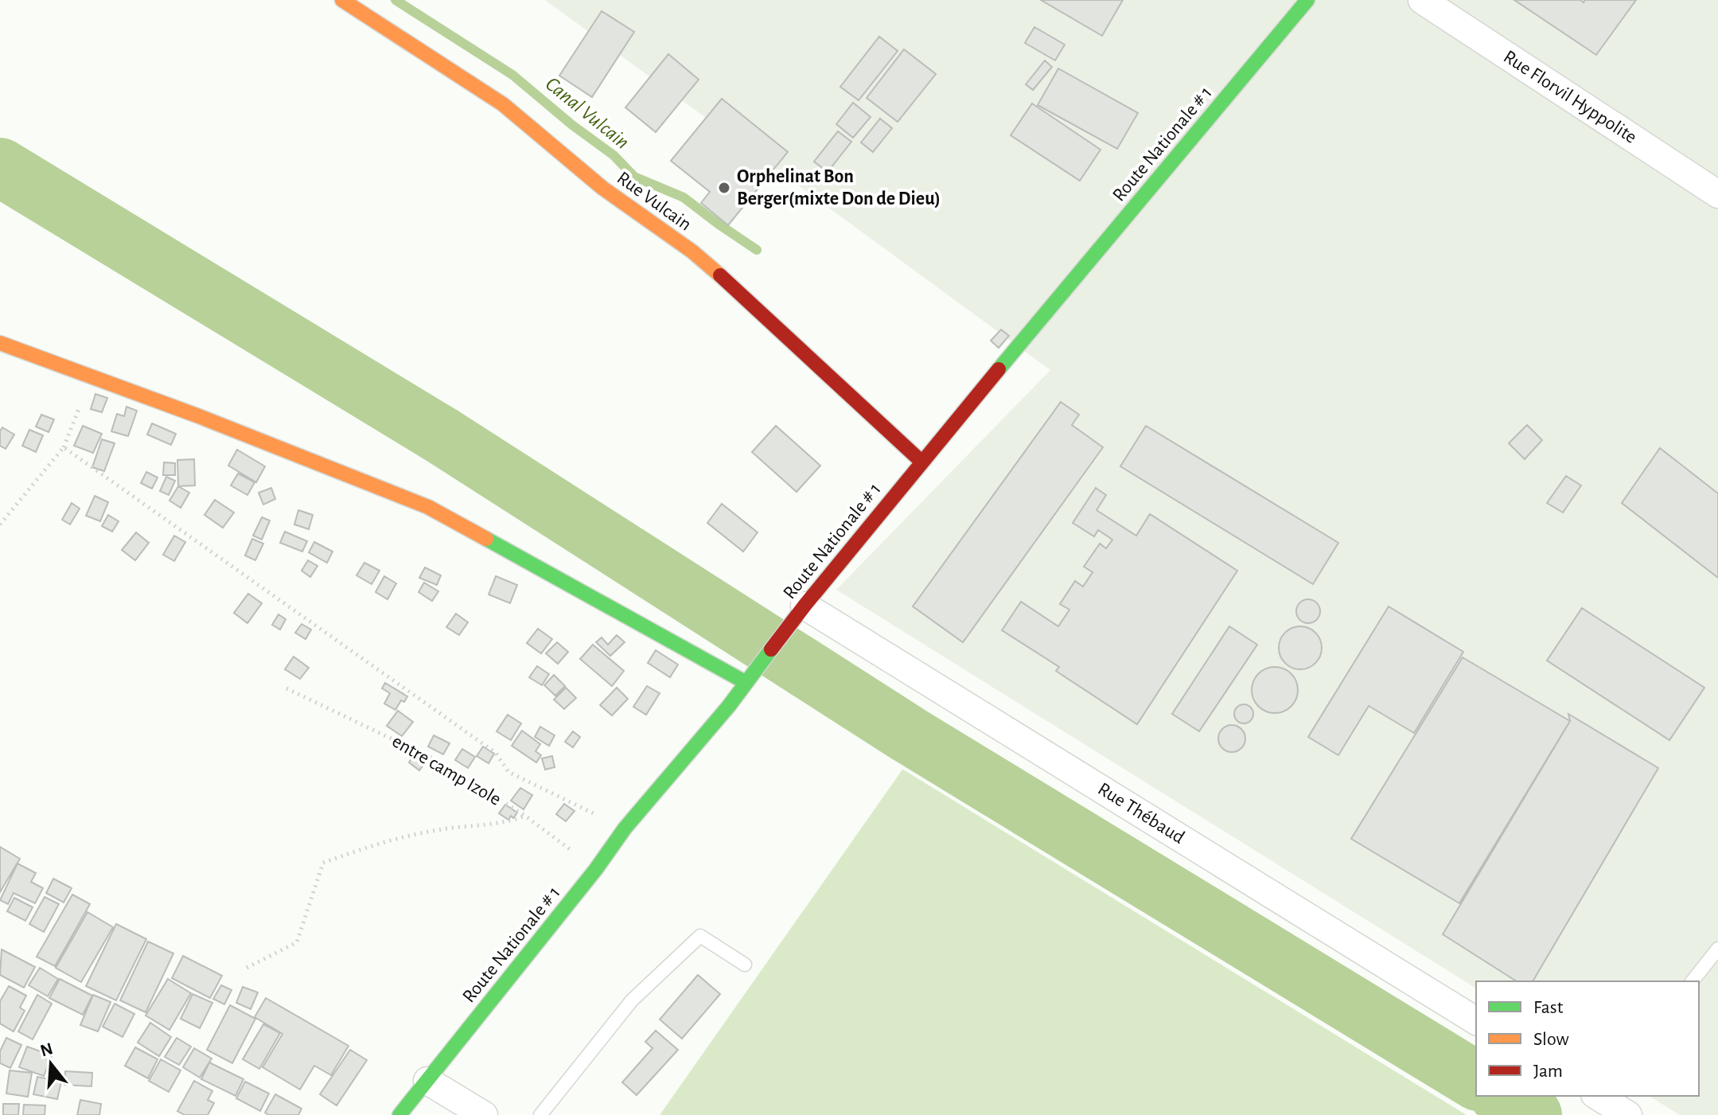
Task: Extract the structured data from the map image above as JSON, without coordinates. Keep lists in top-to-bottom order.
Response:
{
  "streets": {
    "street": [
      "Rue Florvil Hyppolite",
      "Route Nationale # 1",
      "Rue Vulcain",
      "Rue Thébaud"
    ],
    "path": ["entre camp Izole"]
  },
  "crossings": [
    ["Route Nationale # 1", "Rue Vulcain"],
    ["Route Nationale # 1", "entre camp Izole"],
    ["Route Nationale # 1", "Rue Thébaud"]
  ],
  "water": ["Canal Vulcain"],
  "places": ["Orphelinat Bon Berger(mixte Don de Dieu)"],
  "legend": ["Fast", "Slow", "Jam"],
  "north": "top"
}
